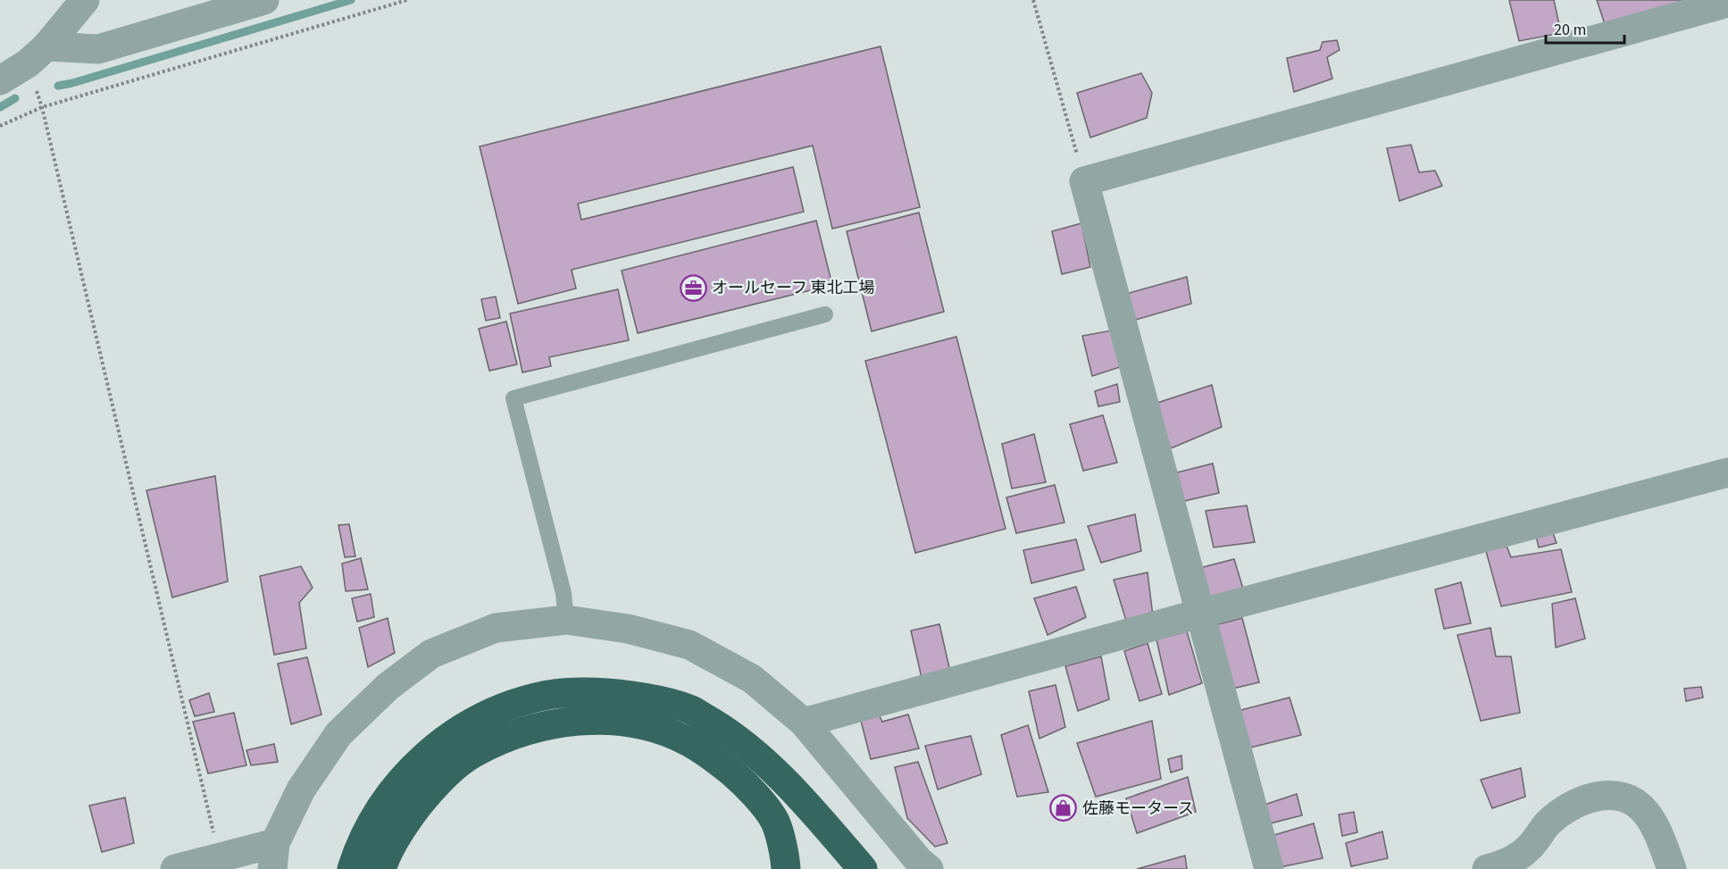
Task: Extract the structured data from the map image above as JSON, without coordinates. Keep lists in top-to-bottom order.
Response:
{
  "places": {
    "office": ["オールセーフ 東北工場"],
    "shop": ["佐藤モータース"]
  },
  "scale_bar": "20 m"
}
